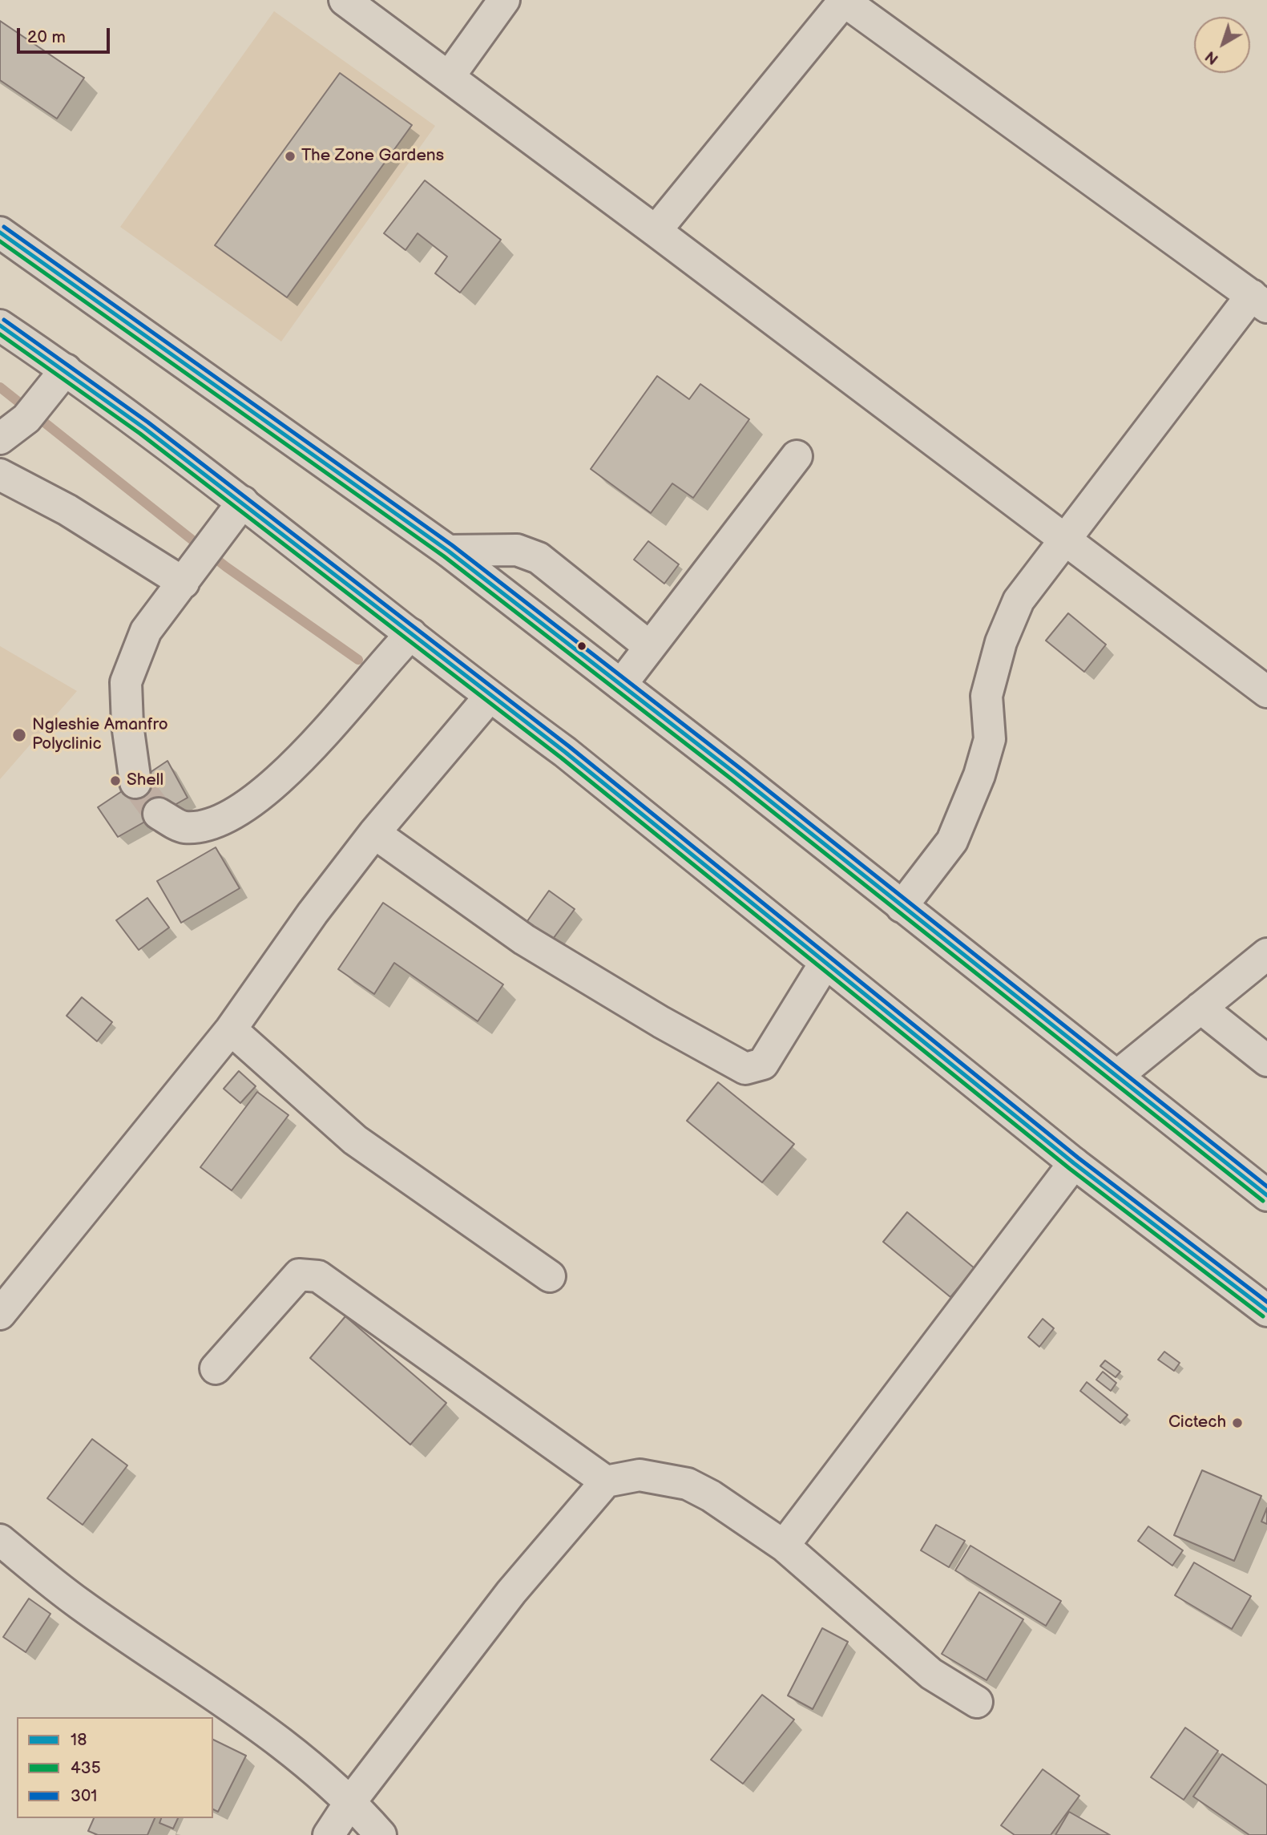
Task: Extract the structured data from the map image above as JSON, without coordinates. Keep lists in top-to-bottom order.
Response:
{
  "places": [
    "The Zone Gardens",
    "Ngleshie Amanfro Polyclinic",
    "Shell",
    "Cictech"
  ],
  "lines": ["transit line 301", "transit line 18", "transit line 435"],
  "legend": ["18", "435", "301"],
  "scale_bar": "20 m",
  "north": "bottom left"
}
